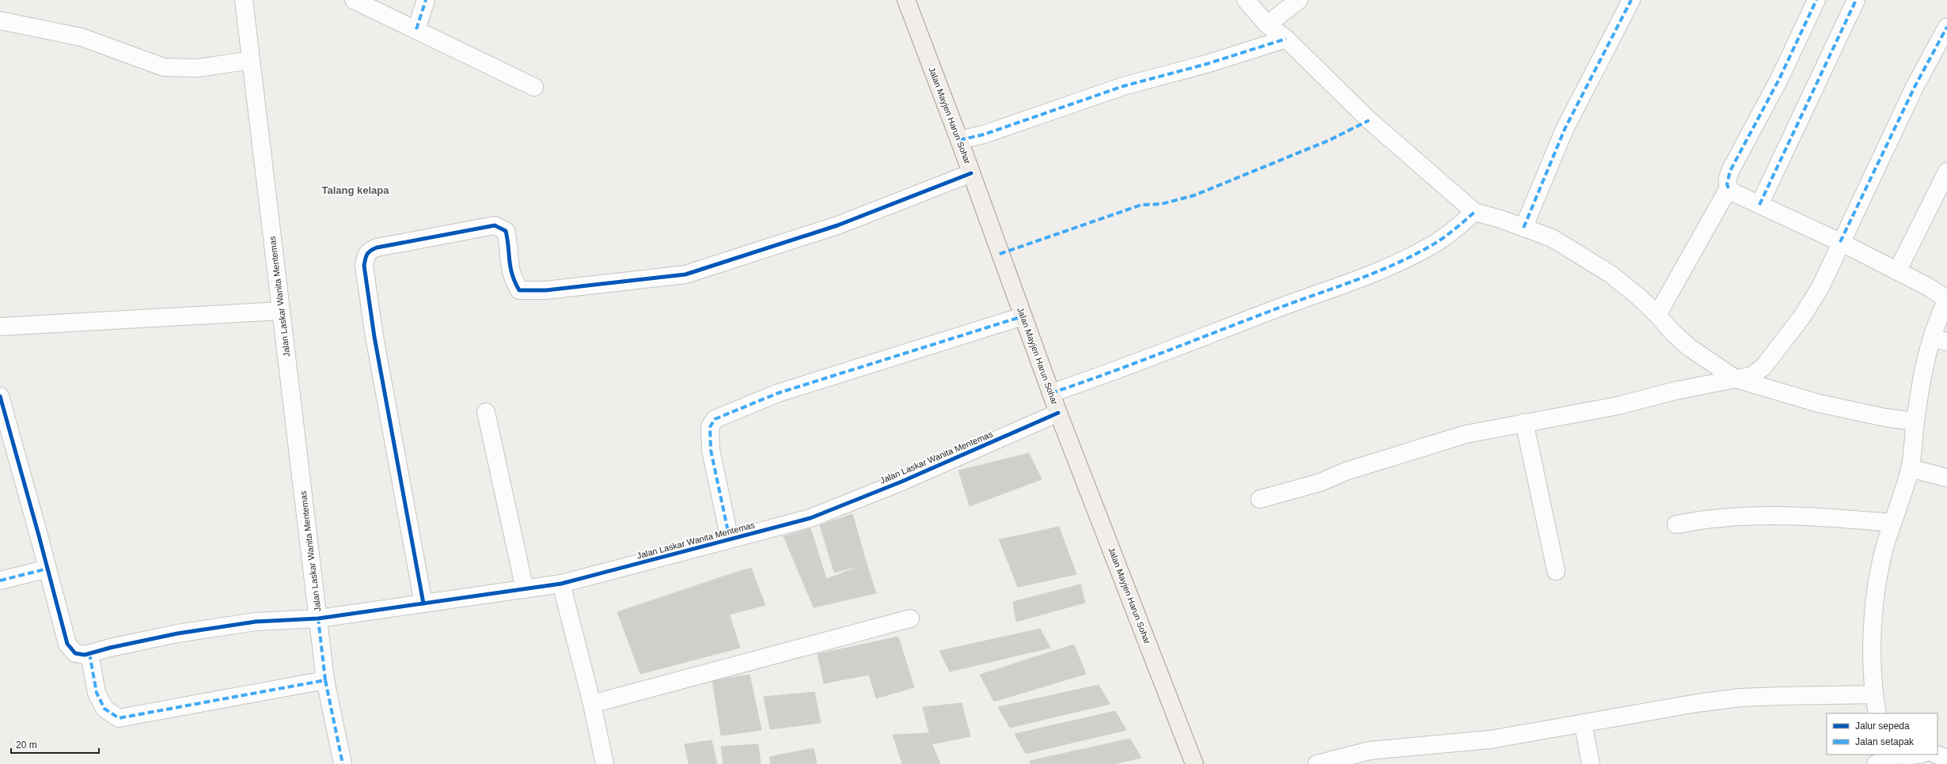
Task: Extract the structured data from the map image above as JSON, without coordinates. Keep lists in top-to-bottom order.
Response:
{
  "streets": {
    "main road": ["Jalan Mayjen Harun Sohar"],
    "street": ["Jalan Laskar Wanita Mentemas"]
  },
  "crossings": [
    ["Jalan Mayjen Harun Sohar", "Jalan Laskar Wanita Mentemas"]
  ],
  "districts": ["Talang kelapa"],
  "legend": ["Jalur sepeda", "Jalan setapak"],
  "scale_bar": "20 m"
}
